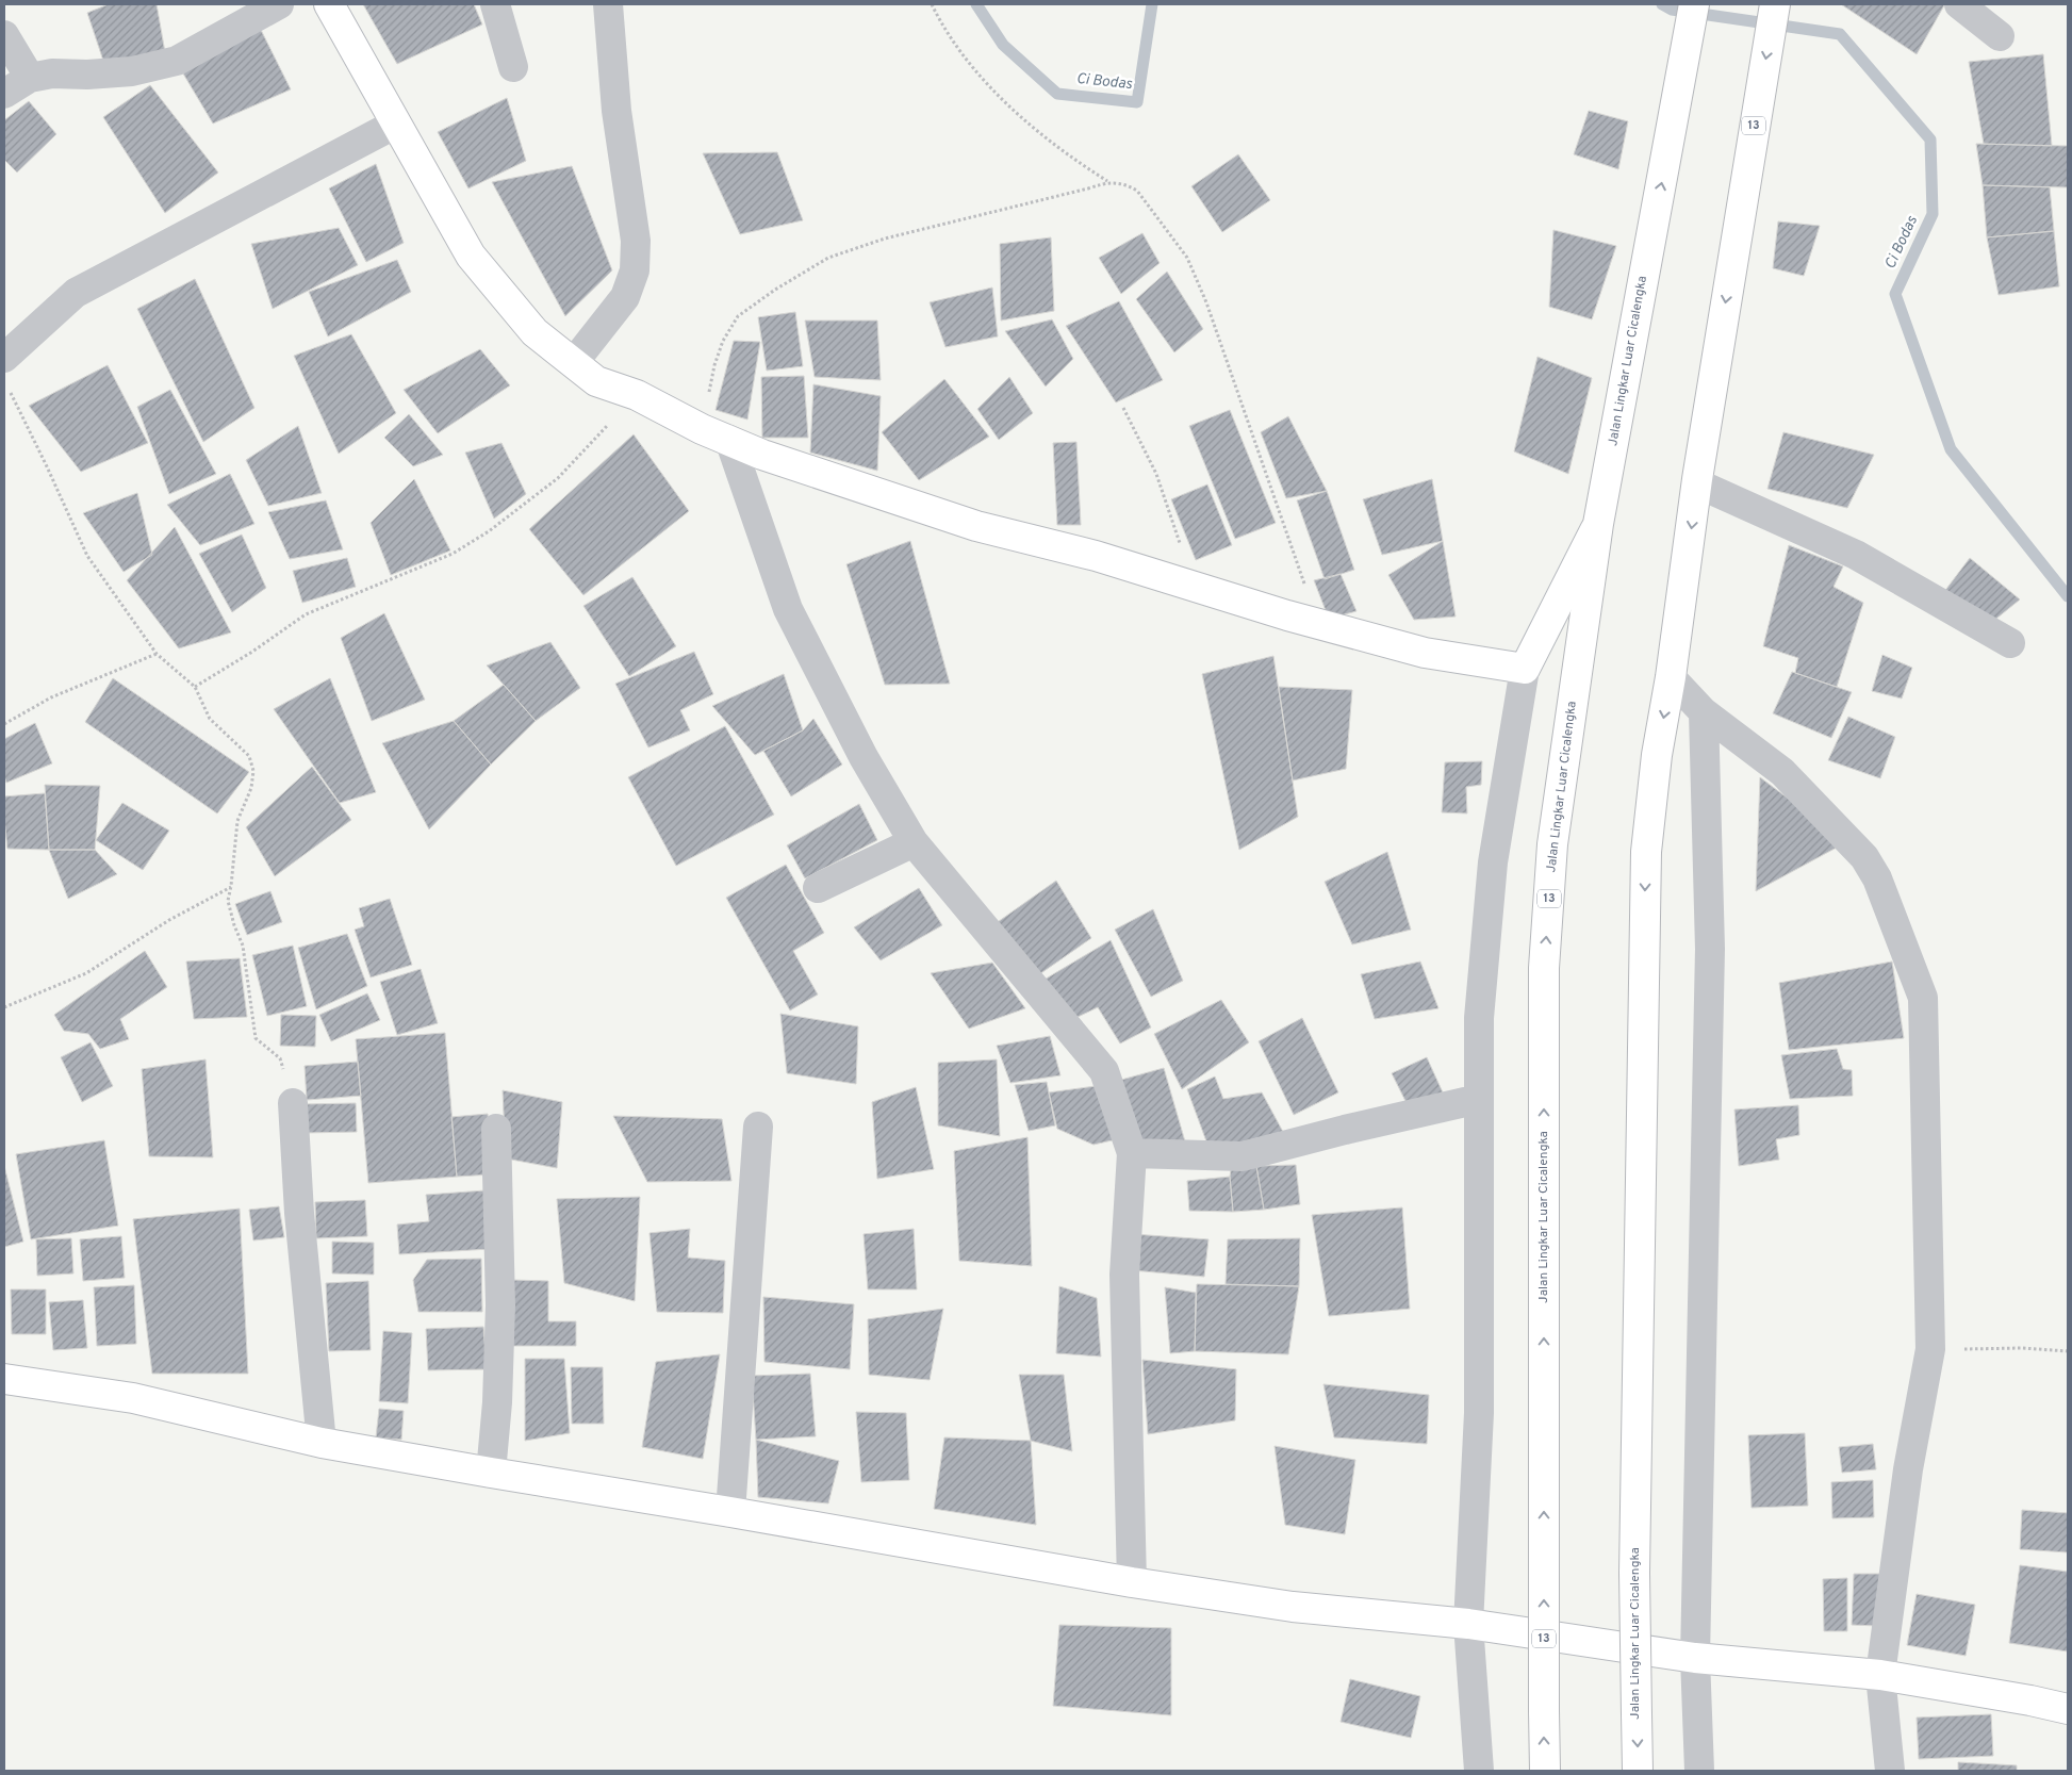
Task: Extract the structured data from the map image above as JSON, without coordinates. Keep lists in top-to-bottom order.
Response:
{
  "streets": {
    "main road": ["13", "Jalan Lingkar Luar Cicalengka"]
  },
  "water": ["Ci Bodas"]
}
